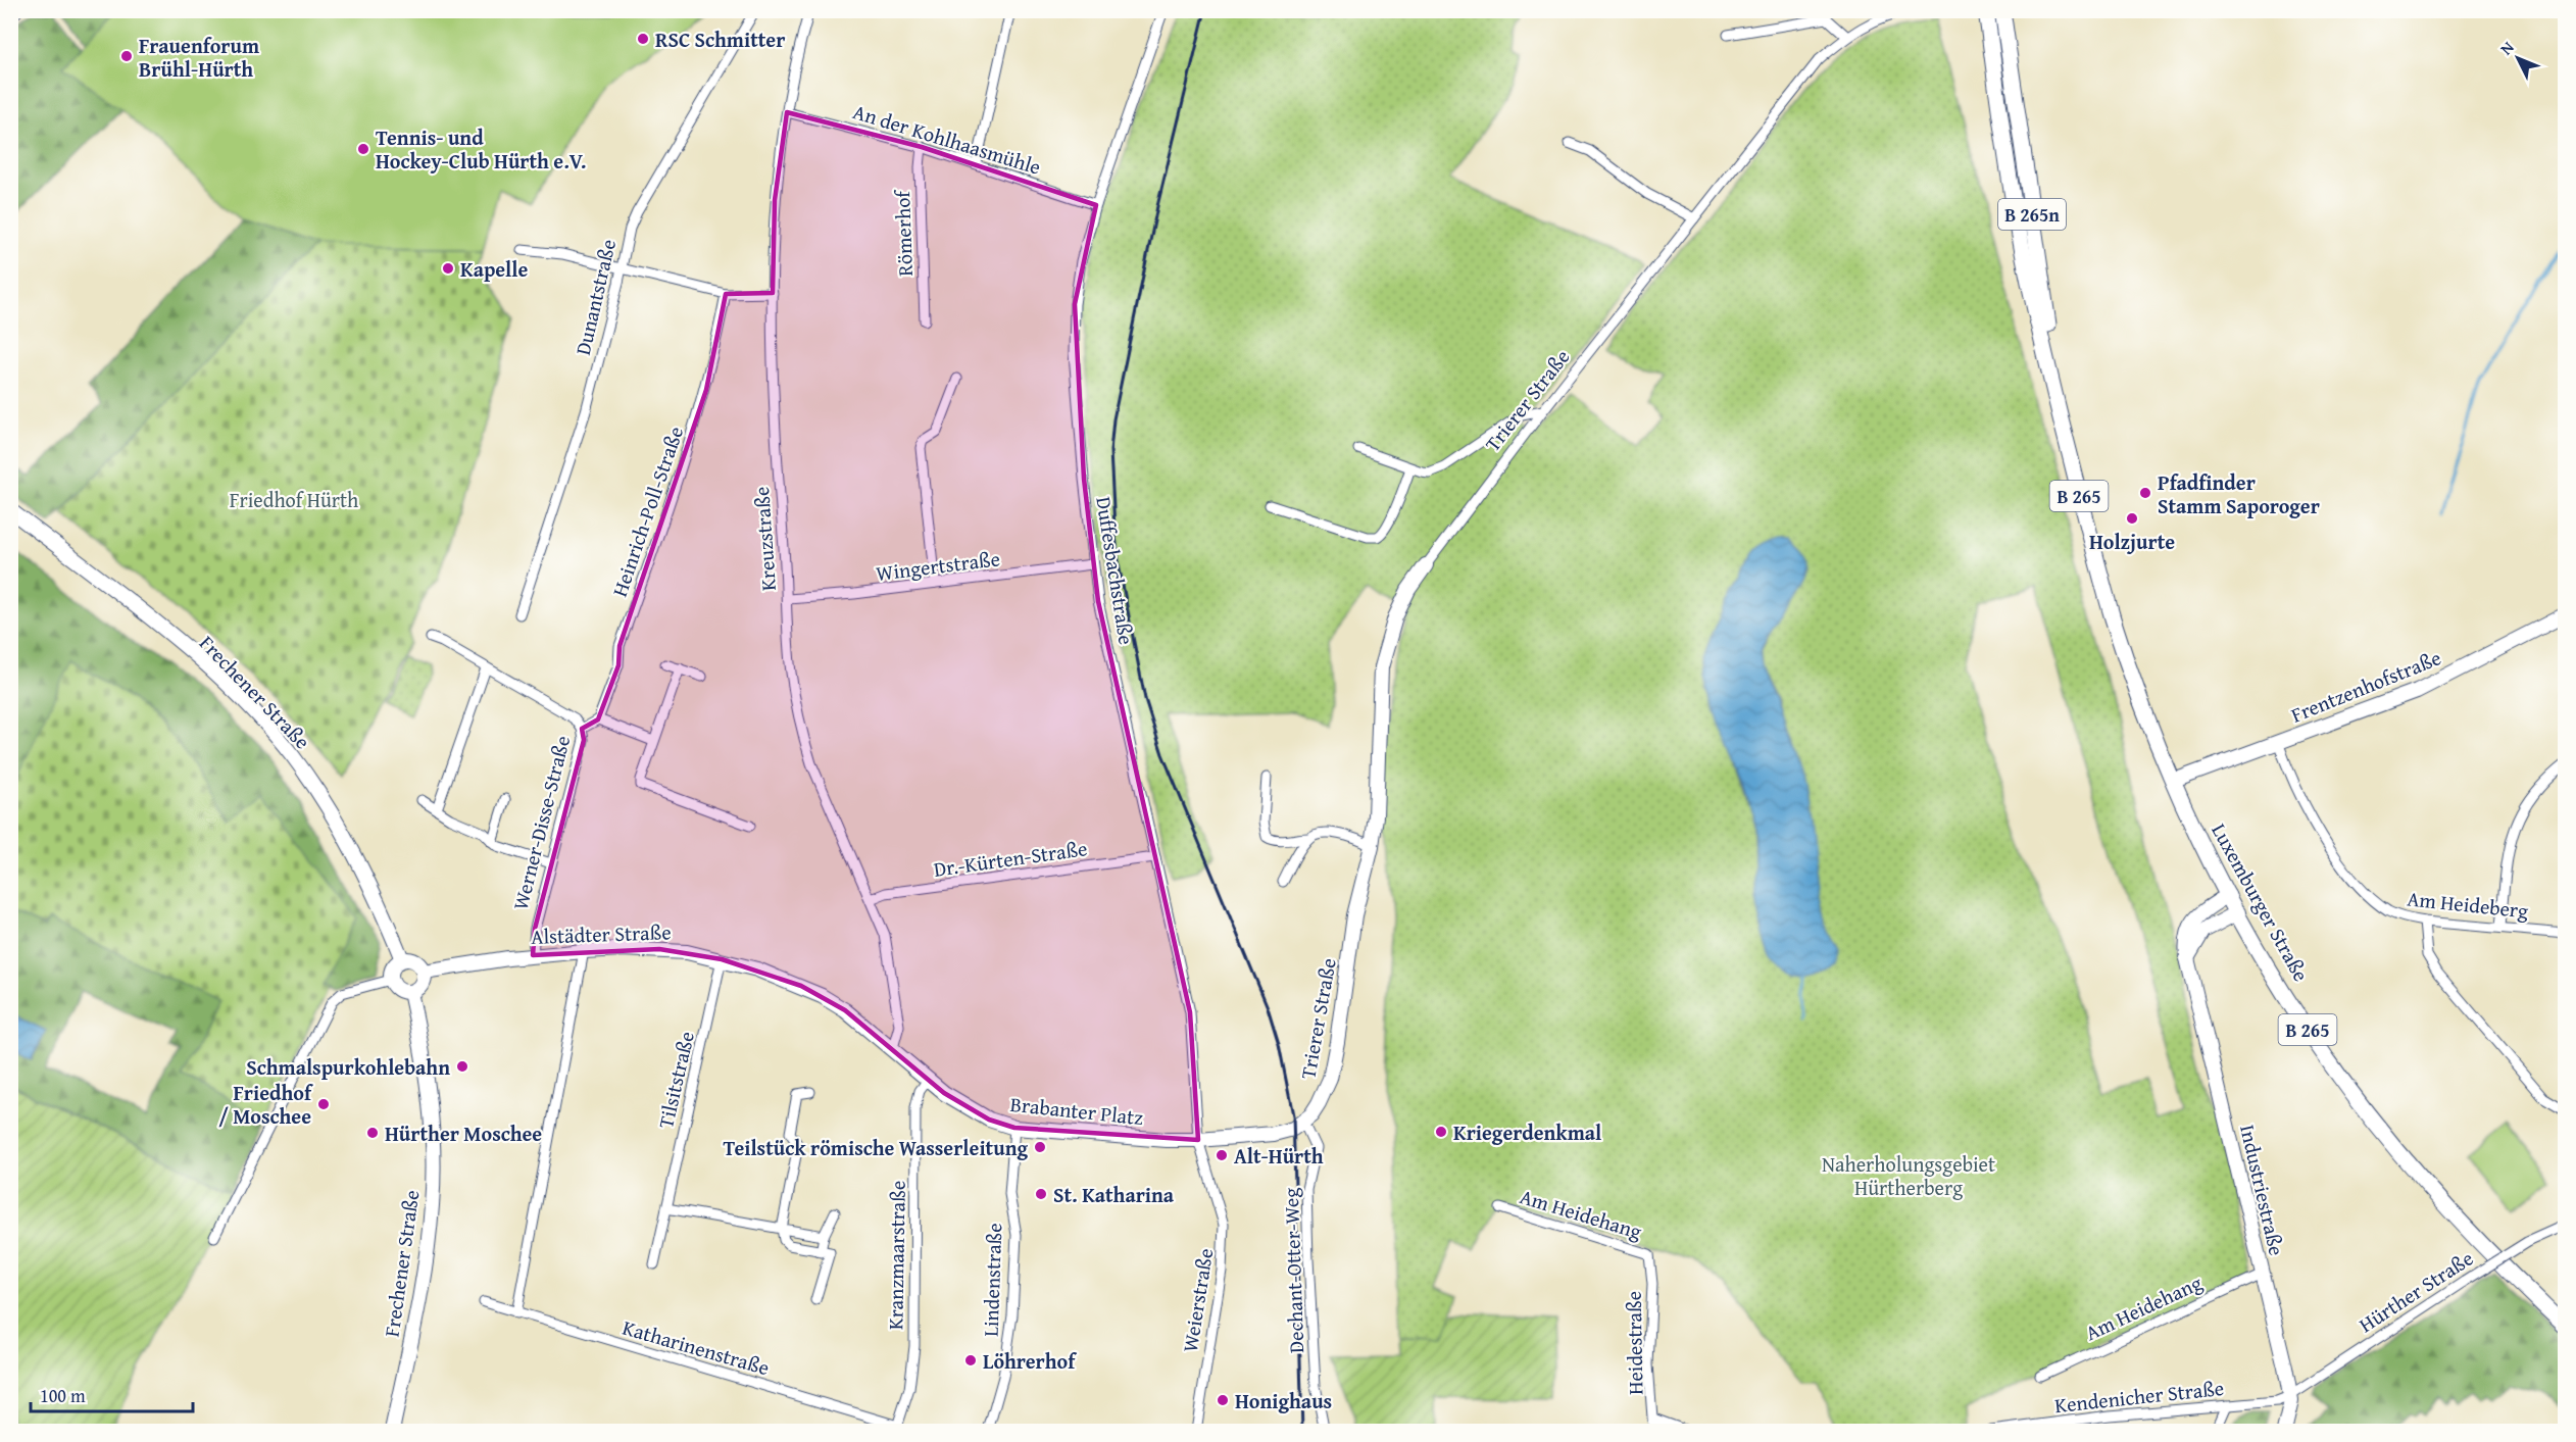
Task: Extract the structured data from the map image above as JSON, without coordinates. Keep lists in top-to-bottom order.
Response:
{
  "streets": {
    "main road": ["B 265n", "B 265", "Luxemburger Straße"],
    "street": [
      "An der Kohlhaasmühle",
      "Römerhof",
      "Dunantstraße",
      "Trierer Straße",
      "Heinrich-Poll-Straße",
      "Kreuzstraße",
      "Wingertstraße",
      "Duffesbachstraße",
      "Frentzenhofstraße",
      "Frechener Straße",
      "Werner-Disse-Straße",
      "Dr.-Kürten-Straße",
      "Am Heideberg",
      "Alstädter Straße",
      "Tilsitstraße",
      "Brabanter Platz",
      "Industriestraße",
      "Am Heidehang",
      "Kranzmaarstraße",
      "Dechant-Otter-Weg",
      "Lindenstraße",
      "Hürther Straße",
      "Weierstraße",
      "Heidestraße",
      "Katharinenstraße",
      "Kendenicher Straße"
    ]
  },
  "crossings": [
    ["An der Kohlhaasmühle", "Römerhof"],
    ["An der Kohlhaasmühle", "Kreuzstraße"],
    ["An der Kohlhaasmühle", "Duffesbachstraße"],
    ["B 265n", "Luxemburger Straße"],
    ["Trierer Straße", "Duffesbachstraße"],
    ["Trierer Straße", "Brabanter Platz"],
    ["Trierer Straße", "Dechant-Otter-Weg"],
    ["Trierer Straße", "Weierstraße"],
    ["Kreuzstraße", "Wingertstraße"],
    ["Kreuzstraße", "Dr.-Kürten-Straße"],
    ["Kreuzstraße", "Alstädter Straße"],
    ["Wingertstraße", "Duffesbachstraße"],
    ["Duffesbachstraße", "Dr.-Kürten-Straße"],
    ["Duffesbachstraße", "Brabanter Platz"],
    ["Duffesbachstraße", "Weierstraße"],
    ["Frentzenhofstraße", "Luxemburger Straße"],
    ["Frentzenhofstraße", "Am Heideberg"],
    ["Frechener Straße", "Alstädter Straße"],
    ["Werner-Disse-Straße", "Alstädter Straße"],
    ["Luxemburger Straße", "Industriestraße"],
    ["Alstädter Straße", "Tilsitstraße"],
    ["Alstädter Straße", "Brabanter Platz"],
    ["Alstädter Straße", "Kranzmaarstraße"],
    ["Brabanter Platz", "Kranzmaarstraße"],
    ["Brabanter Platz", "Lindenstraße"],
    ["Brabanter Platz", "Weierstraße"],
    ["Industriestraße", "Am Heidehang"],
    ["Industriestraße", "Hürther Straße"],
    ["Industriestraße", "Kendenicher Straße"],
    ["Am Heidehang", "Heidestraße"],
    ["Kranzmaarstraße", "Katharinenstraße"],
    ["Hürther Straße", "Kendenicher Straße"]
  ],
  "parks": ["Friedhof Hürth", "Naherholungsgebiet Hürtherberg"],
  "places": [
    "RSC Schmitter",
    "Frauenforum Brühl-Hürth",
    "Tennis- und Hockey-Club Hürth e.V.",
    "Kapelle",
    "Pfadfinder Stamm Saporoger",
    "Holzjurte",
    "Schmalspurkohlebahn",
    "Friedhof / Moschee",
    "Kriegerdenkmal",
    "Hürther Moschee",
    "Teilstück römische Wasserleitung",
    "Alt-Hürth",
    "St. Katharina",
    "Löhrerhof",
    "Honighaus"
  ],
  "scale_bar": "100 m",
  "north": "top left"
}
